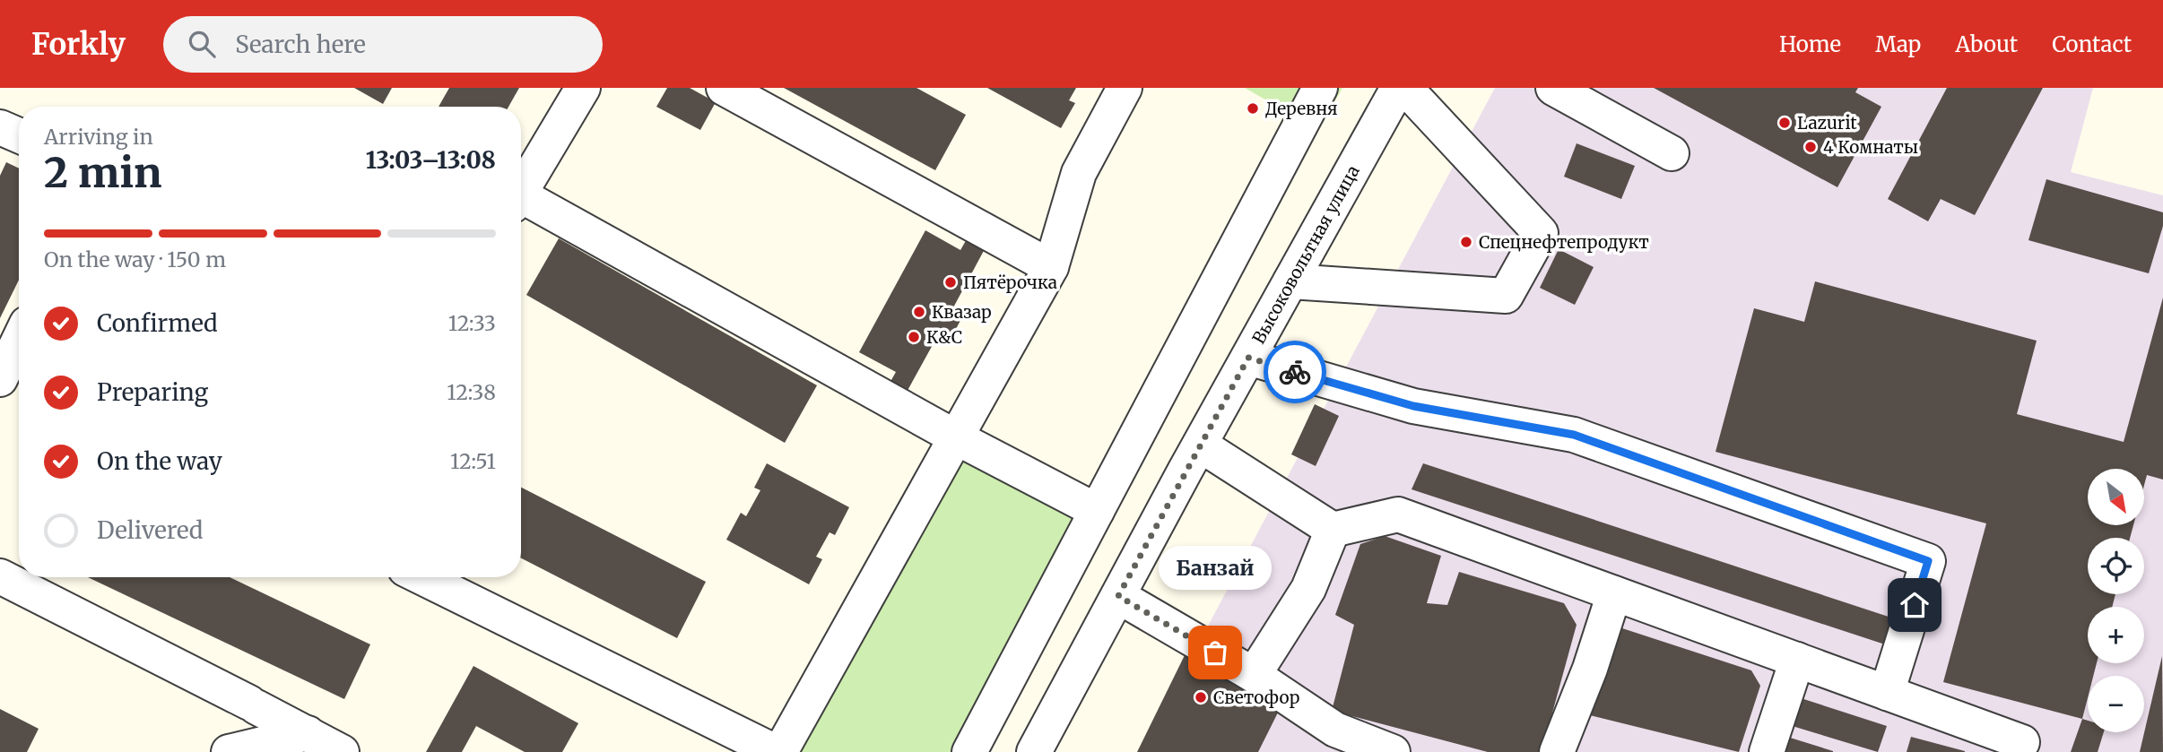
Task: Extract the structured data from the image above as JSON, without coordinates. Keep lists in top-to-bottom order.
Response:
{
  "streets": {
    "street": ["Высоковольтная улица"]
  },
  "places": [
    "Деревня",
    "Lazurit",
    "4 Комнаты",
    "Спецнефтепродукт",
    "Пятёрочка",
    "Квазар",
    "К&С",
    "Банзай",
    "Светофор"
  ],
  "north": "bottom right",
  "page": {
    "header": "Forkly",
    "search": "Search here",
    "nav": [
      "Home",
      "Map",
      "About",
      "Contact"
    ],
    "heading": ["2 min", "Arriving in", "13:03–13:08"],
    "bar": "On the way · 150 m",
    "list": [
      ["Confirmed", "12:33"],
      ["Preparing", "12:38"],
      ["On the way", "12:51"],
      "Delivered"
    ],
    "map_buttons": ["+", "−"],
    "bubble": "Банзай"
  }
}
